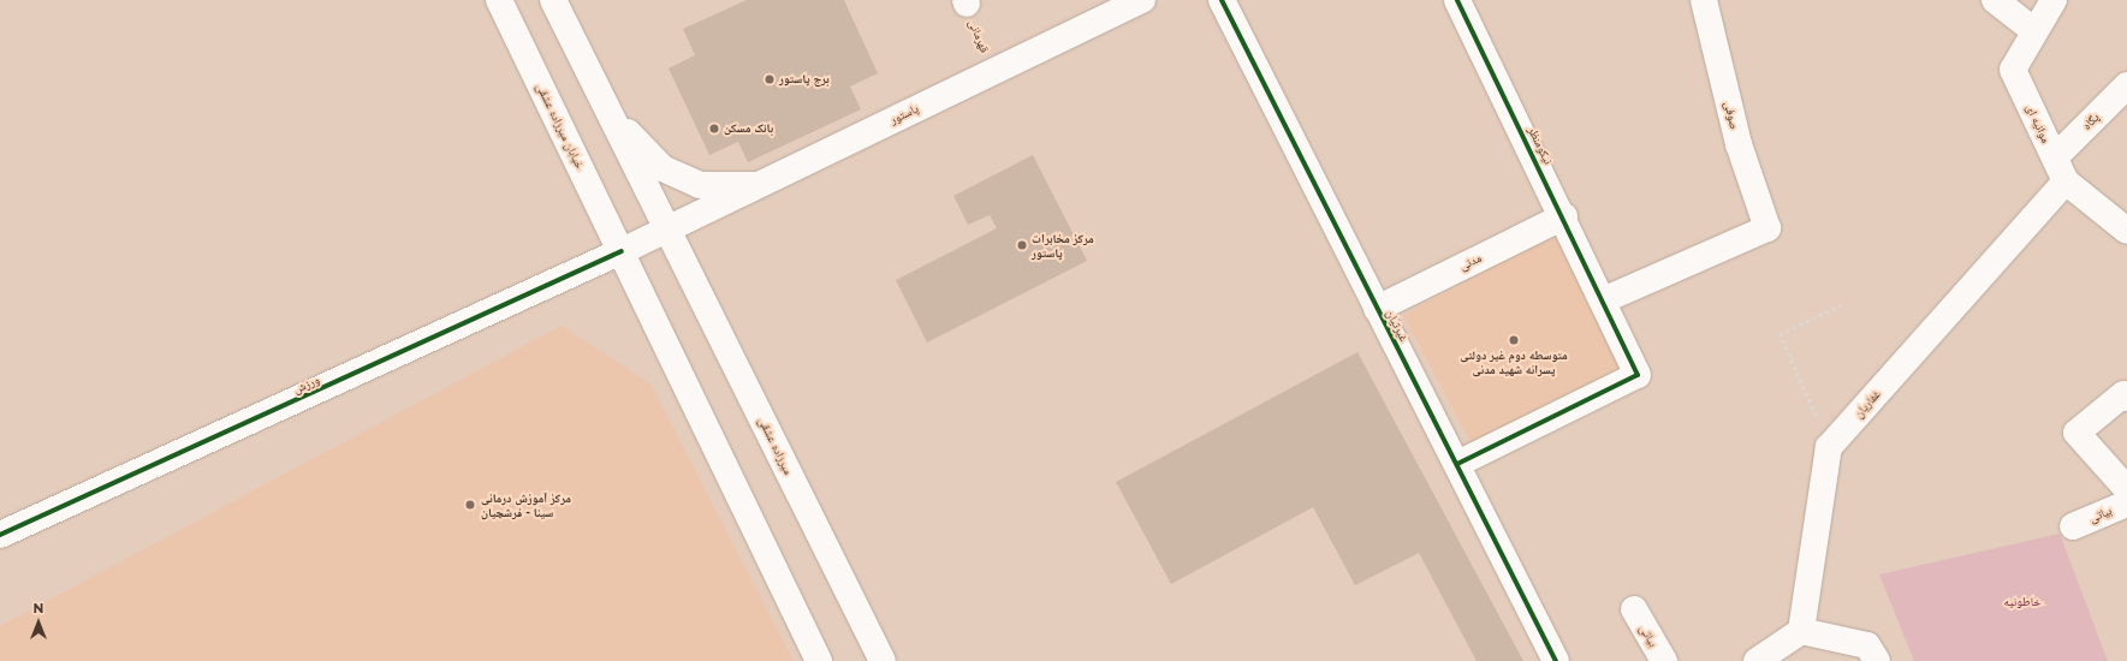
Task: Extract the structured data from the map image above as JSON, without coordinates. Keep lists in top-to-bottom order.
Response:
{
  "streets": {
    "street": [
      "پاستور",
      "صوفی",
      "پگاه",
      "موانیه ای",
      "خیابان میرزاده عشقی",
      "نیکومنظر",
      "مدنی",
      "غیرتیان",
      "ورزش",
      "غفاریان",
      "میرزاده عشقی",
      "بیاتی"
    ],
    "path": ["قهرمانی"]
  },
  "crossings": [
    ["قهرمانی", "پاستور"],
    ["پاستور", "ورزش"],
    ["پاستور", "میرزاده عشقی"],
    ["صوفی", "نیکومنظر"],
    ["پگاه", "موانیه ای"],
    ["موانیه ای", "غفاریان"],
    ["خیابان میرزاده عشقی", "ورزش"],
    ["نیکومنظر", "مدنی"],
    ["نیکومنظر", "غیرتیان"],
    ["مدنی", "غیرتیان"],
    ["ورزش", "میرزاده عشقی"]
  ],
  "parks": ["خاطونیه"],
  "places": [
    "برج پاستور",
    "بانک مسکن",
    "مرکز مخابرات پاستور",
    "متوسطه دوم غیر دولتی پسرانه شهید مدنی",
    "مرکز آموزش درمانی سینا - فرشچیان"
  ],
  "north": "top"
}
